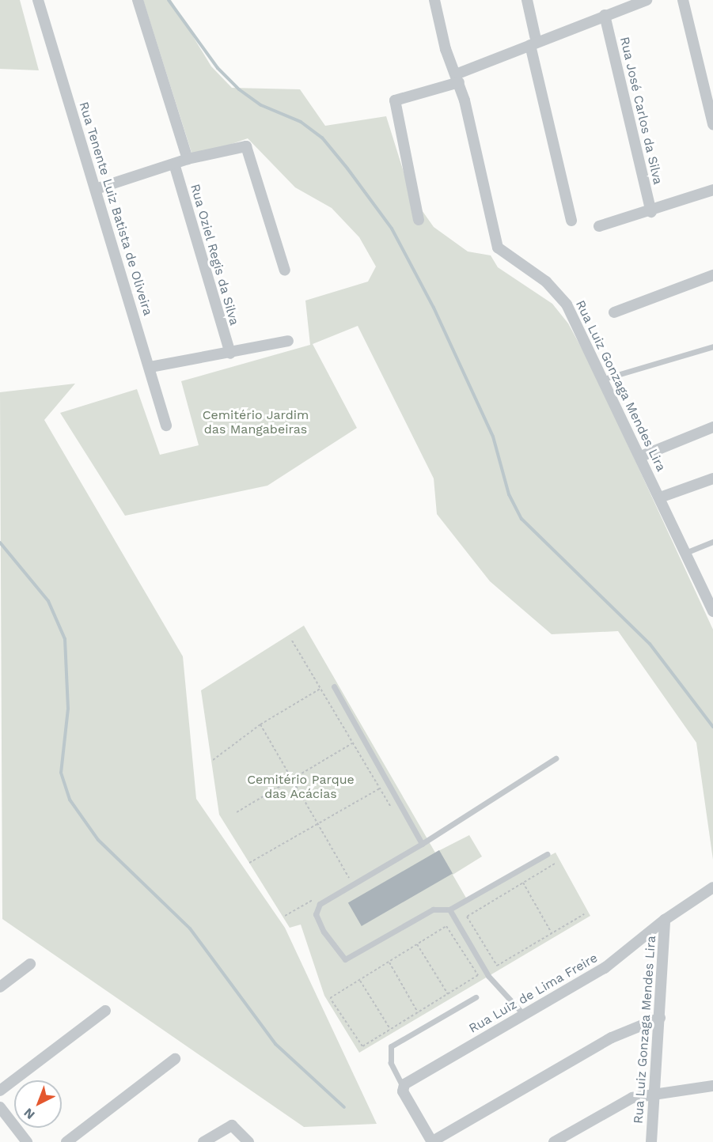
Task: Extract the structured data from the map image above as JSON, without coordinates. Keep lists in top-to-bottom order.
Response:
{
  "streets": {
    "street": [
      "Rua José Carlos da Silva",
      "Rua Tenente Luiz Batista de Oliveira",
      "Rua Oziel Regis da Silva",
      "Rua Luiz Gonzaga Mendes Lira",
      "Rua Luiz de Lima Freire"
    ]
  },
  "crossings": [
    ["Rua Luiz Gonzaga Mendes Lira", "Rua Luiz de Lima Freire"]
  ],
  "parks": ["Cemitério Jardim das Mangabeiras", "Cemitério Parque das Acácias"],
  "north": "bottom left"
}
